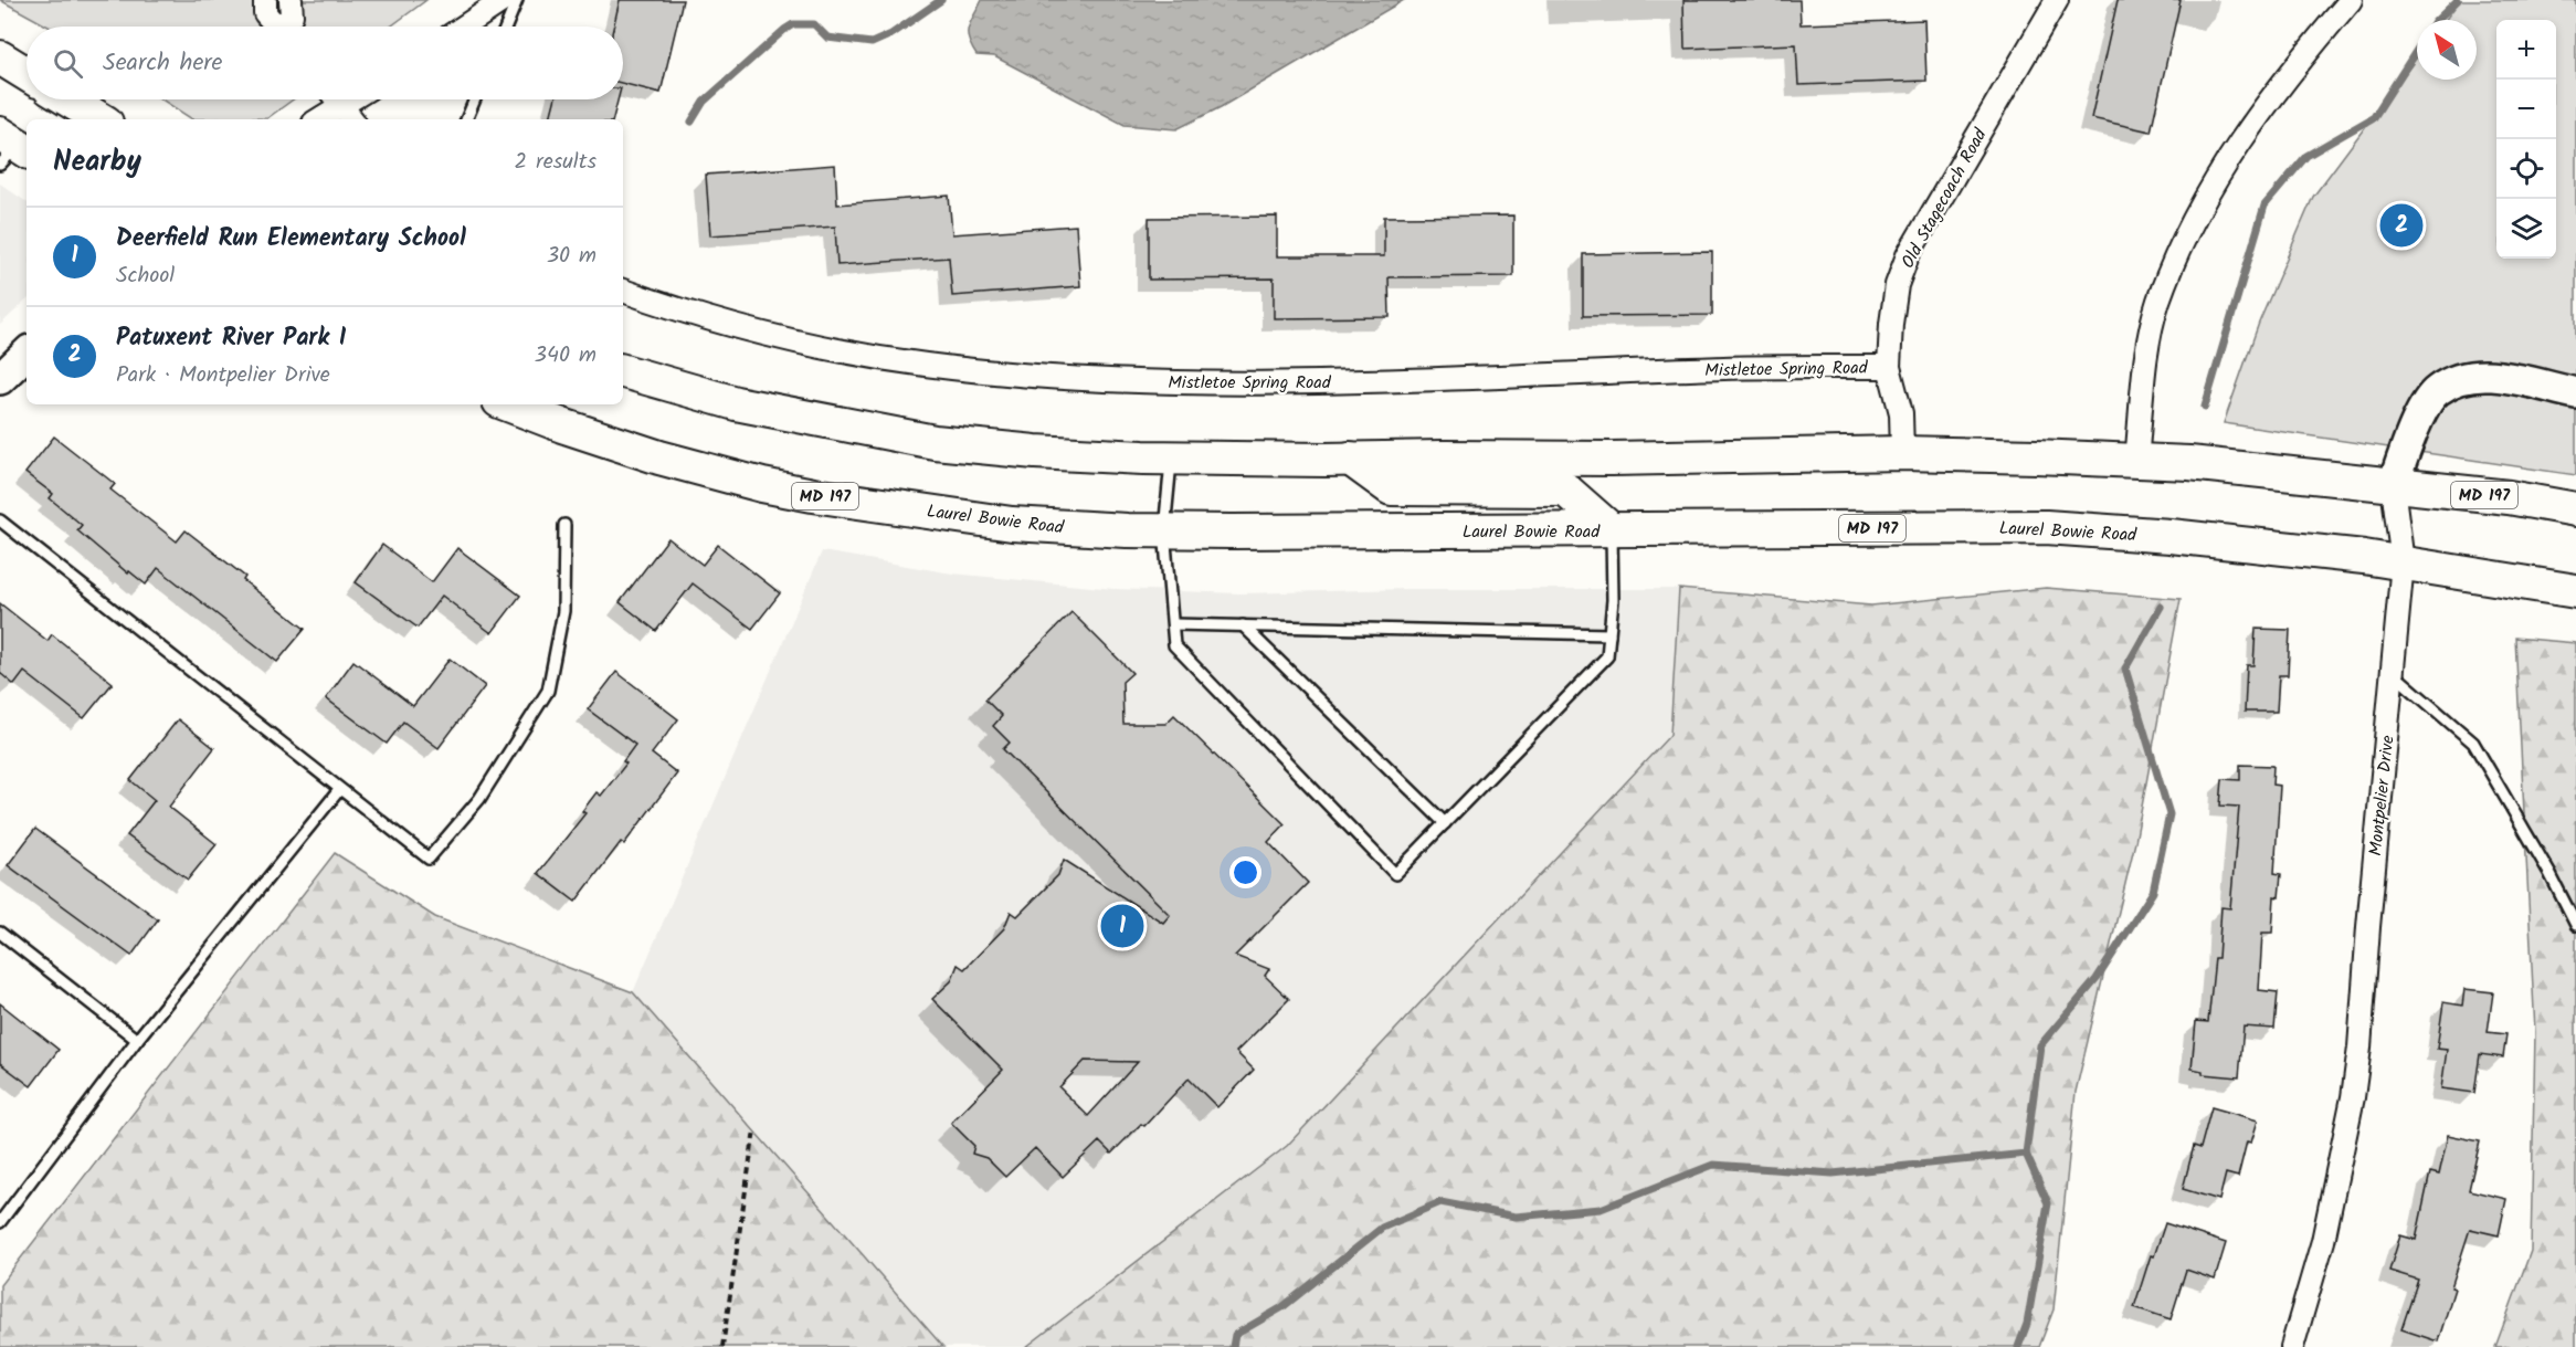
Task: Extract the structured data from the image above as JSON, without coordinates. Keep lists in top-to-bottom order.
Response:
{
  "streets": {
    "main road": ["MD 197", "Laurel Bowie Road"],
    "street": ["Old Stagecoach Road", "Mistletoe Spring Road", "Montpelier Drive"]
  },
  "crossings": [
    ["Old Stagecoach Road", "Mistletoe Spring Road"],
    ["Old Stagecoach Road", "MD 197"],
    ["MD 197", "Montpelier Drive"],
    ["Laurel Bowie Road", "Montpelier Drive"]
  ],
  "north": "top left",
  "page": {
    "map_buttons": ["+", "−"],
    "search": "Search here",
    "heading": ["Nearby", "2 results"],
    "pins": ["2", "1"],
    "list": [
      {
        "mark": "1",
        "name": "Deerfield Run Elementary School",
        "note": "School",
        "value": "30 m"
      },
      {
        "mark": "2",
        "name": "Patuxent River Park I",
        "note": "Park · Montpelier Drive",
        "value": "340 m"
      }
    ]
  }
}
